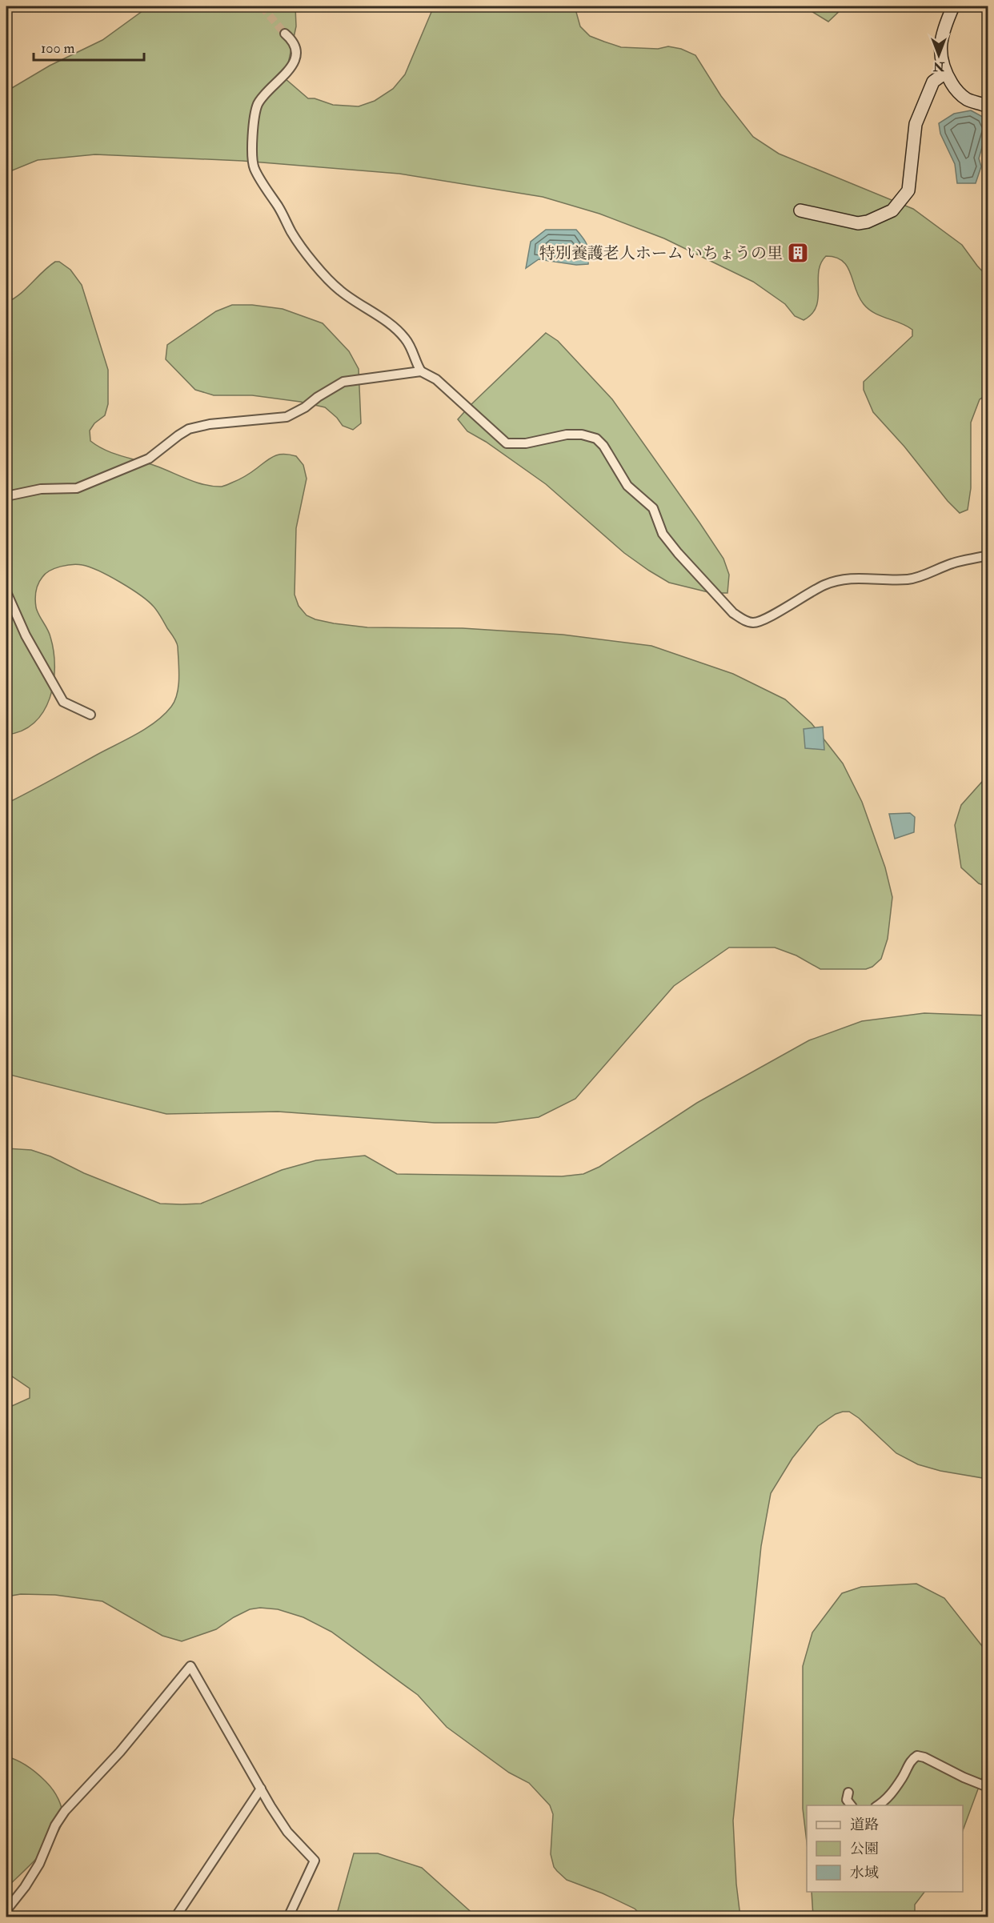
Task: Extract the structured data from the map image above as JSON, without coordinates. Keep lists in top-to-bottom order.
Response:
{
  "places": {
    "building": ["特別養護老人ホーム いちょうの里"]
  },
  "legend": ["道路", "公園", "水域"],
  "scale_bar": "100 m",
  "north": "bottom"
}
